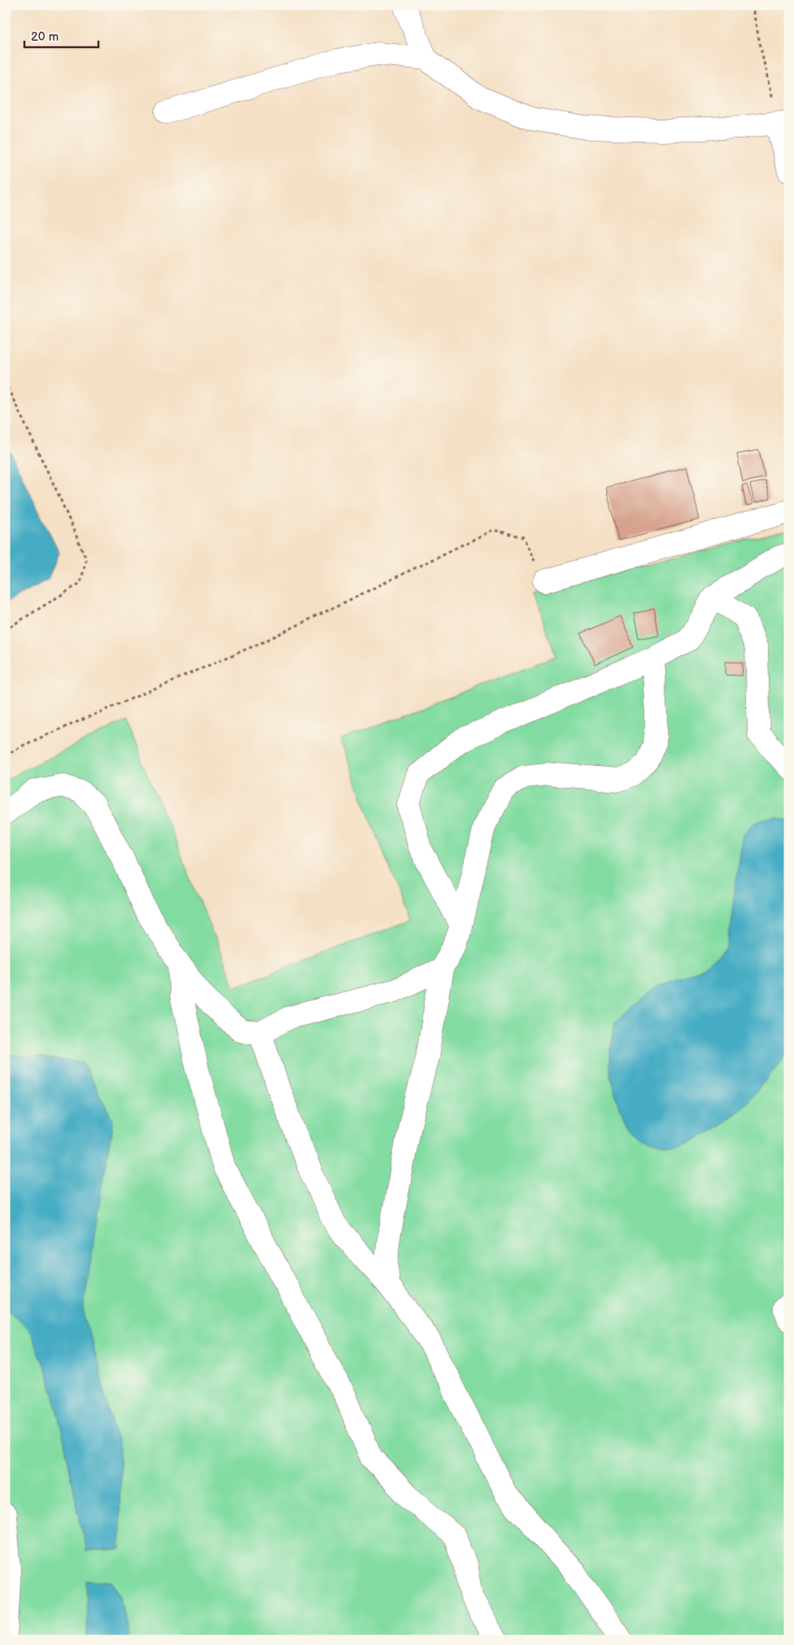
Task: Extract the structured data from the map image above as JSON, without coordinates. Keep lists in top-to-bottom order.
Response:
{
  "scale_bar": "20 m"
}
